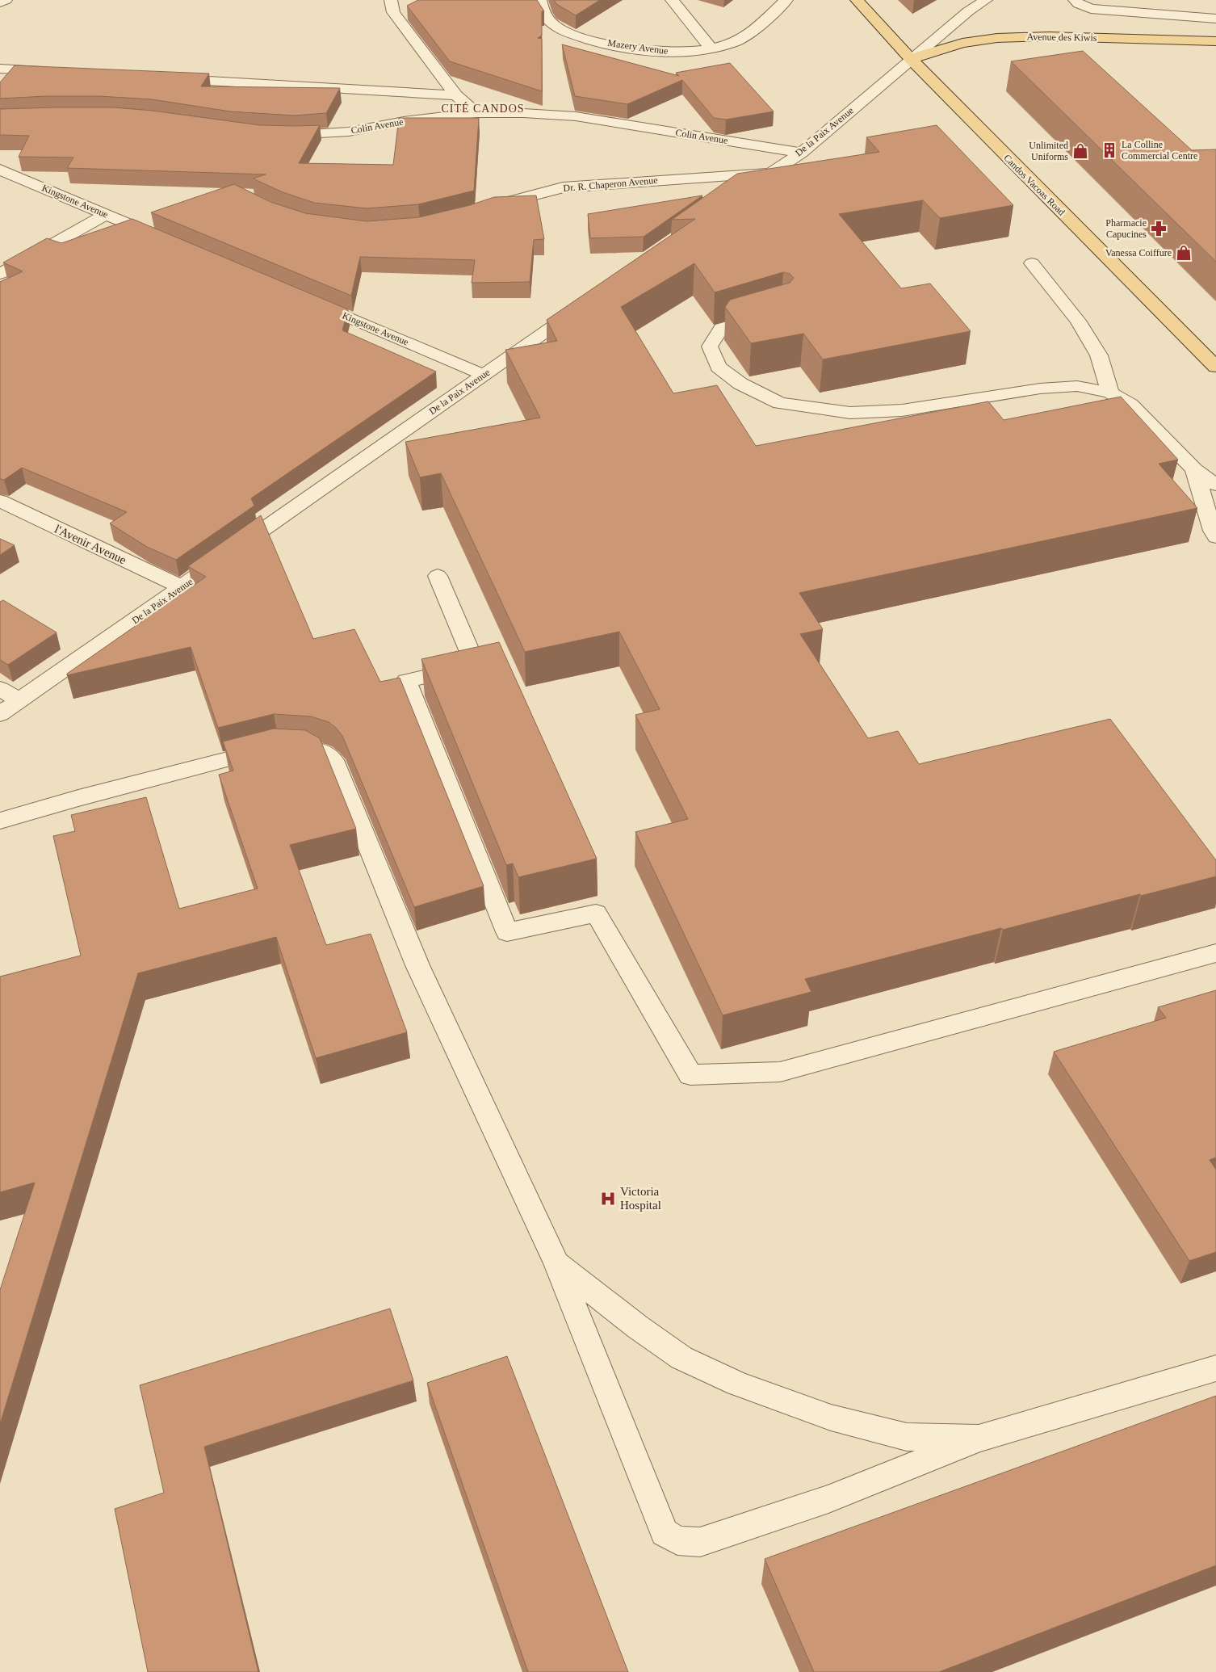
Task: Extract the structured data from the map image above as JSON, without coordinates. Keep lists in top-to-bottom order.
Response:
{
  "streets": {
    "main road": ["Avenue des Kiwis", "Candos Vacoas Road"],
    "street": [
      "Mazery Avenue",
      "Colin Avenue",
      "De la Paix Avenue",
      "Dr. R. Chaperon Avenue",
      "Kingstone Avenue",
      "l'Avenir Avenue"
    ]
  },
  "crossings": [
    ["Avenue des Kiwis", "De la Paix Avenue"],
    ["Avenue des Kiwis", "Candos Vacoas Road"],
    ["Colin Avenue", "De la Paix Avenue"],
    ["De la Paix Avenue", "Dr. R. Chaperon Avenue"],
    ["De la Paix Avenue", "Candos Vacoas Road"],
    ["De la Paix Avenue", "Kingstone Avenue"],
    ["De la Paix Avenue", "l'Avenir Avenue"]
  ],
  "districts": ["CITÉ CANDOS"],
  "places": {
    "building": ["La Colline Commercial Centre"],
    "shop": ["Unlimited Uniforms", "Vanessa Coiffure"],
    "pharmacy": ["Pharmacie Capucines"],
    "hospital": ["Victoria Hospital"]
  }
}
